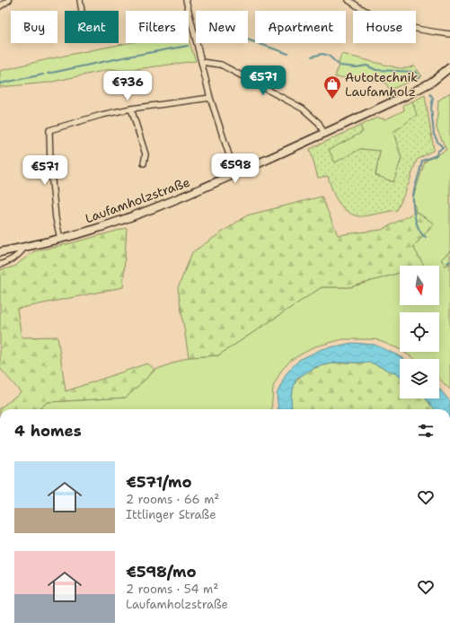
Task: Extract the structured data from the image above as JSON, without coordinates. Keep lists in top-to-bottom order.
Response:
{
  "streets": {
    "main road": ["Laufamholzstraße"]
  },
  "places": {
    "shop": ["Autotechnik Laufamholz"]
  },
  "north": "bottom",
  "page": {
    "chip": [
      "Buy",
      "Rent",
      "Filters",
      "New",
      "Apartment",
      "House"
    ],
    "price": [
      "€571",
      "€736",
      "€598",
      "€571"
    ],
    "heading": "4 homes",
    "list": [
      {
        "name": "€571/mo",
        "note": "2 rooms · 66 m² · Ittlinger Straße"
      },
      {
        "name": "€598/mo",
        "note": "2 rooms · 54 m² · Laufamholzstraße"
      }
    ]
  }
}
